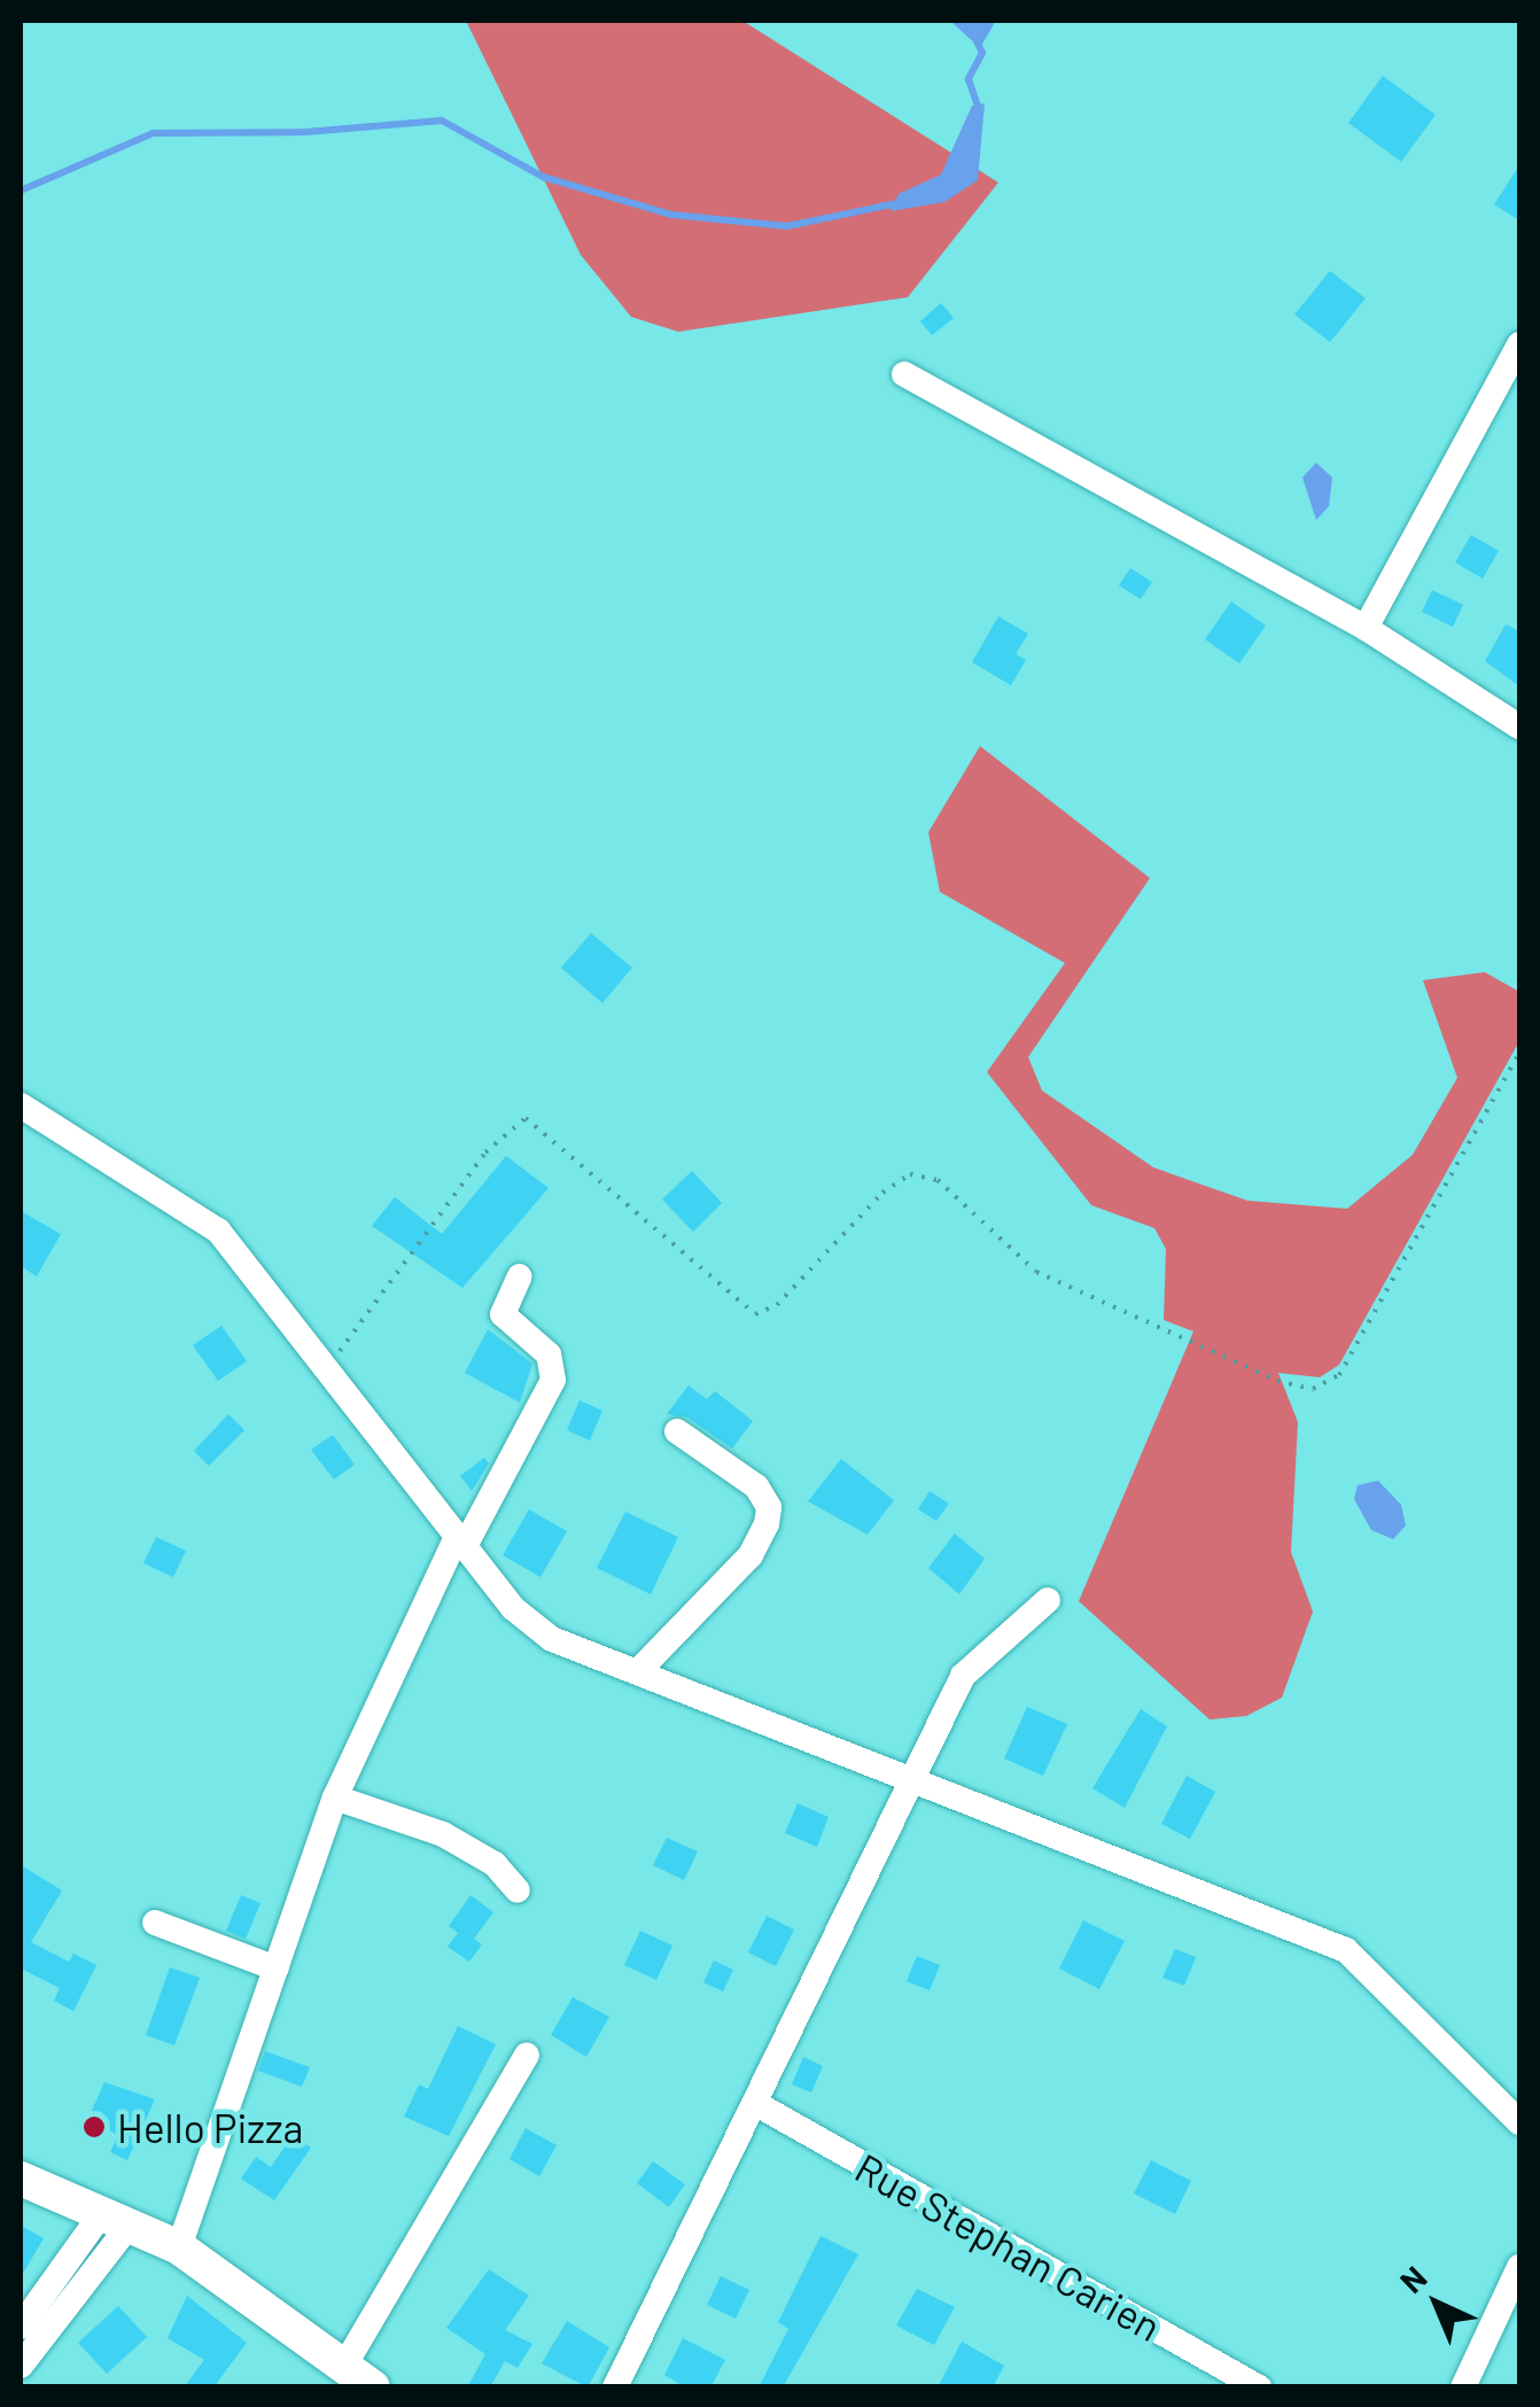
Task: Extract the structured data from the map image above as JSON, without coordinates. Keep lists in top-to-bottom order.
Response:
{
  "streets": {
    "street": ["Rue Stephan Carien"]
  },
  "places": ["Hello Pizza"],
  "north": "top left"
}
